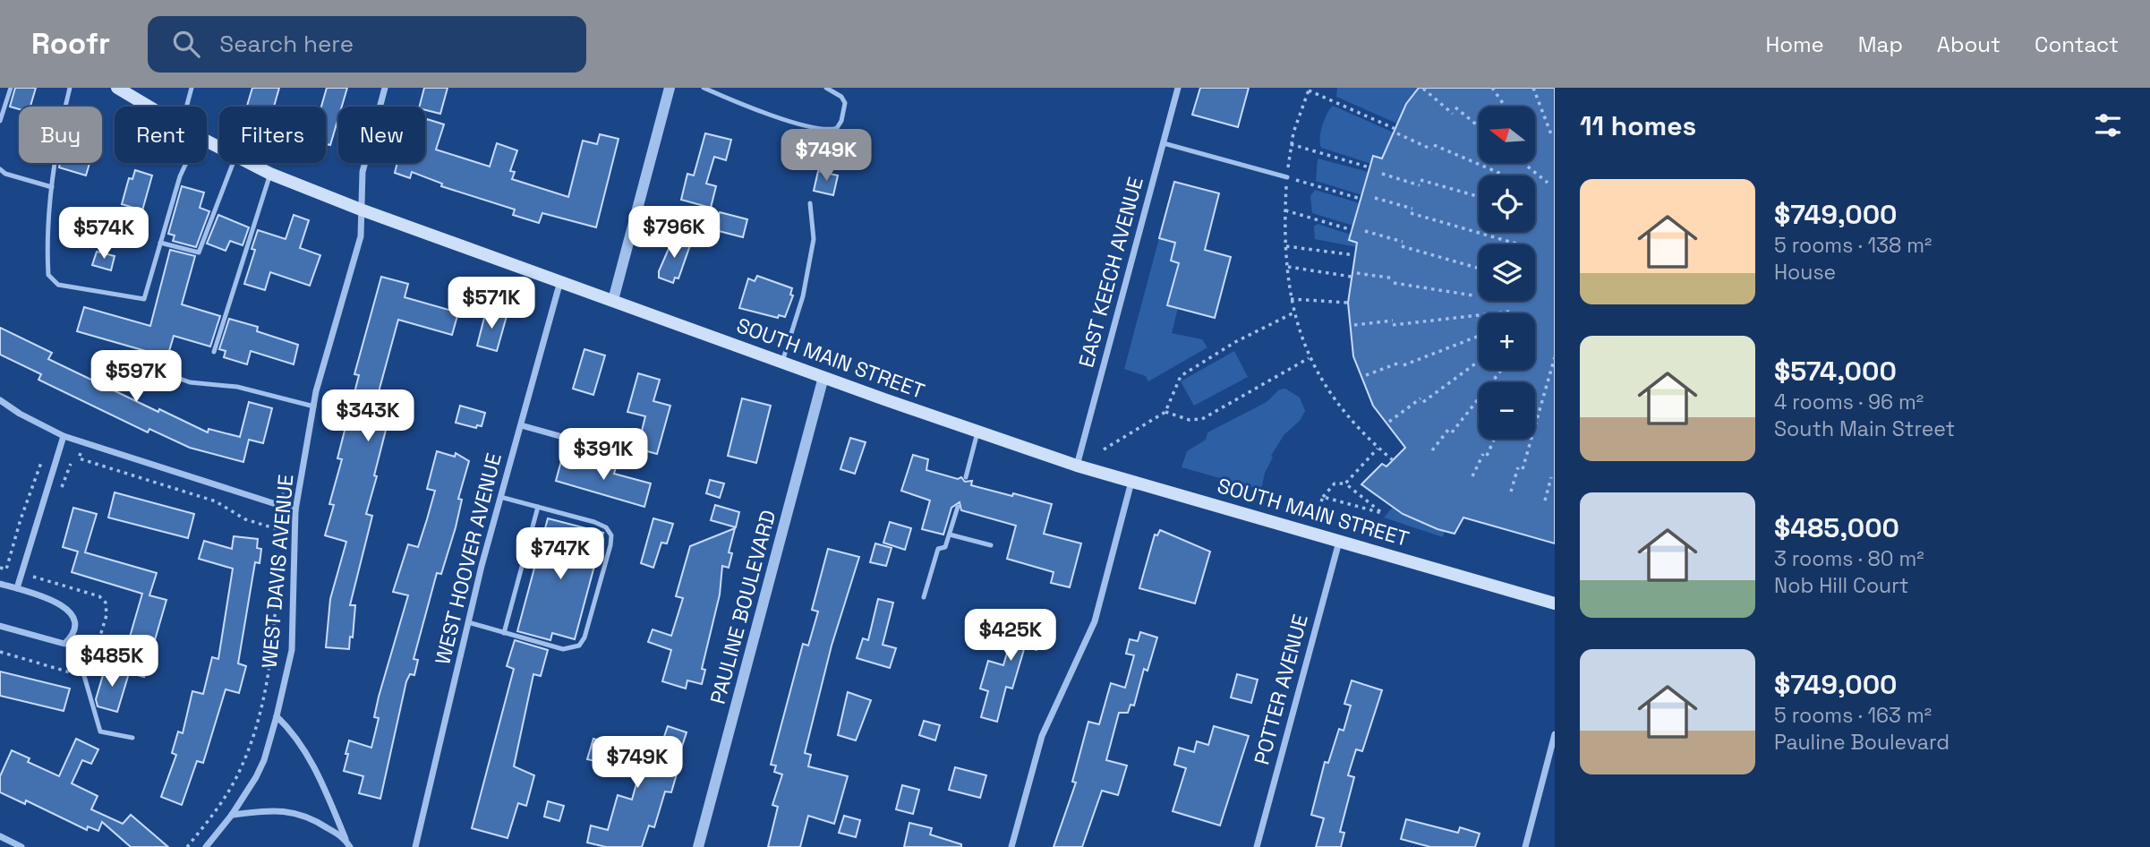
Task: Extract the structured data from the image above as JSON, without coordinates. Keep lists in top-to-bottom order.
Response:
{
  "streets": {
    "main road": ["SOUTH MAIN STREET"],
    "street": [
      "EAST KEECH AVENUE",
      "WEST HOOVER AVENUE",
      "WEST DAVIS AVENUE",
      "PAULINE BOULEVARD",
      "POTTER AVENUE"
    ]
  },
  "crossings": [
    ["EAST KEECH AVENUE", "SOUTH MAIN STREET"],
    ["SOUTH MAIN STREET", "WEST HOOVER AVENUE"],
    ["SOUTH MAIN STREET", "WEST DAVIS AVENUE"],
    ["SOUTH MAIN STREET", "PAULINE BOULEVARD"],
    ["SOUTH MAIN STREET", "POTTER AVENUE"]
  ],
  "north": "left",
  "page": {
    "header": "Roofr",
    "search": "Search here",
    "nav": [
      "Home",
      "Map",
      "About",
      "Contact"
    ],
    "heading": "11 homes",
    "map_buttons": ["+", "−"],
    "chip": [
      "Buy",
      "Rent",
      "Filters",
      "New"
    ],
    "price": [
      "$749K",
      "$796K",
      "$574K",
      "$571K",
      "$597K",
      "$343K",
      "$391K",
      "$747K",
      "$425K",
      "$485K",
      "$749K"
    ],
    "list": [
      {
        "name": "$749,000",
        "note": "5 rooms · 138 m² · House"
      },
      {
        "name": "$574,000",
        "note": "4 rooms · 96 m² · South Main Street"
      },
      {
        "name": "$485,000",
        "note": "3 rooms · 80 m² · Nob Hill Court"
      },
      {
        "name": "$749,000",
        "note": "5 rooms · 163 m² · Pauline Boulevard"
      }
    ]
  }
}
